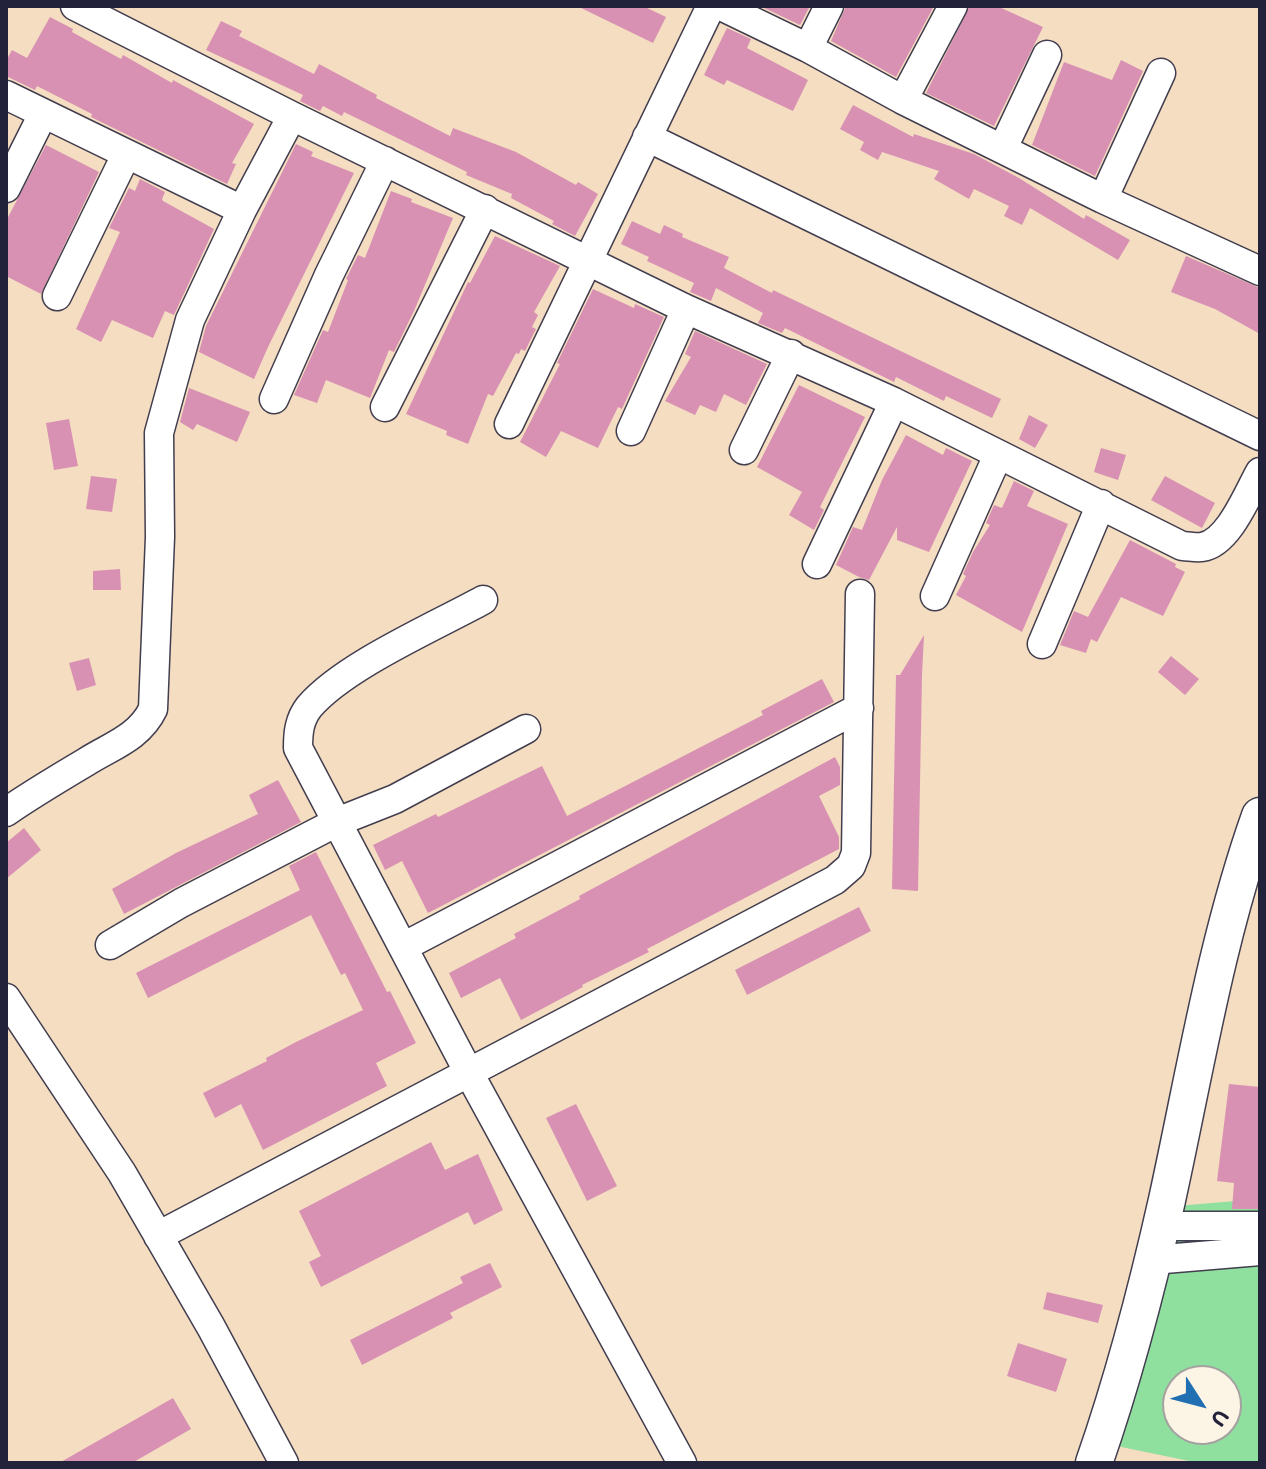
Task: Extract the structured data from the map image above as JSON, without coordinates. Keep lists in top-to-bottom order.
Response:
{
  "north": "bottom right"
}
